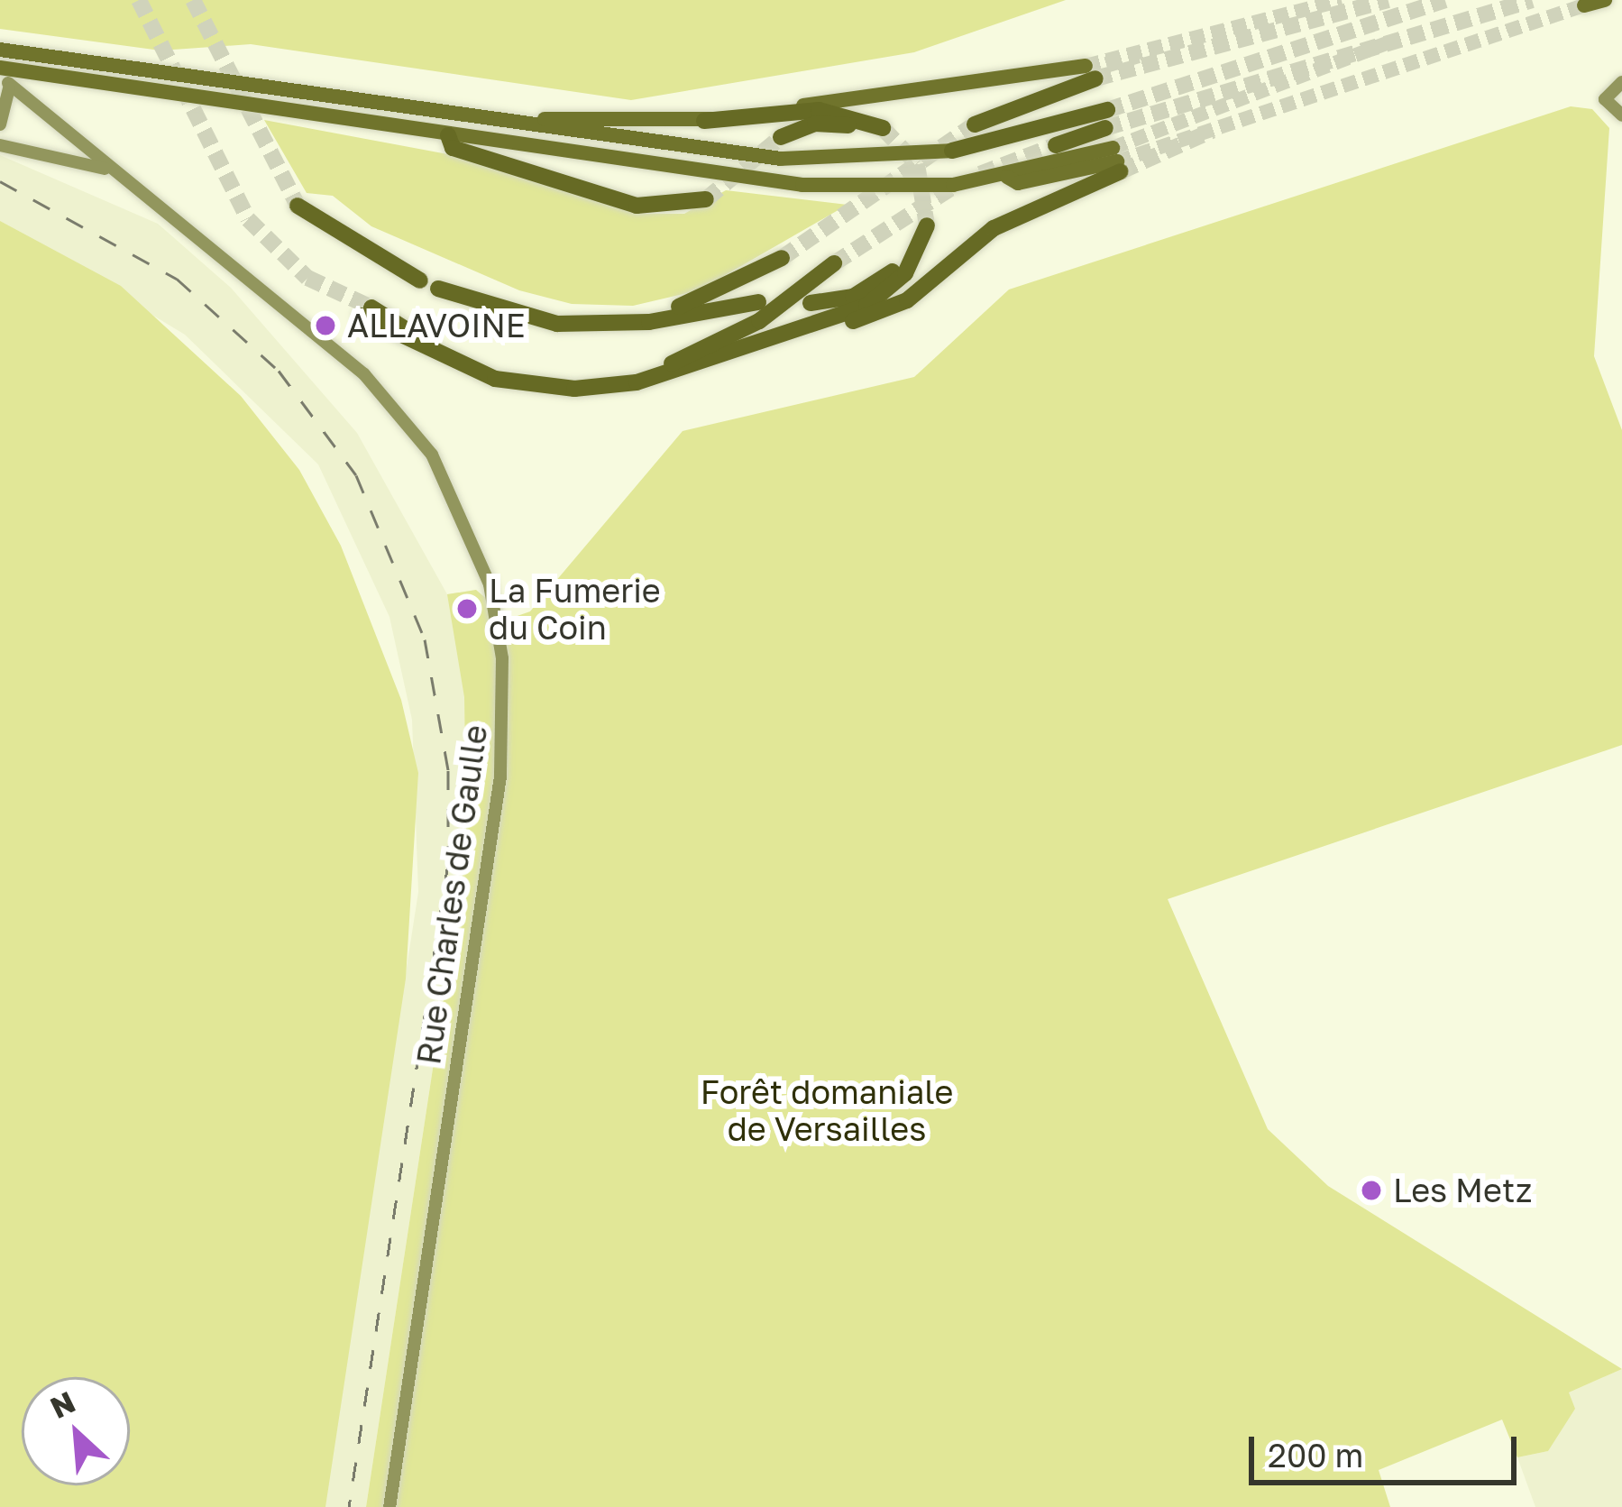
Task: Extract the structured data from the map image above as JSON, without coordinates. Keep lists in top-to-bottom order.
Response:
{
  "streets": {
    "main road": ["Rue Charles de Gaulle"]
  },
  "parks": ["Forêt domaniale de Versailles"],
  "places": ["ALLAVOINE", "La Fumerie du Coin", "Les Metz"],
  "scale_bar": "200 m",
  "north": "top left"
}
